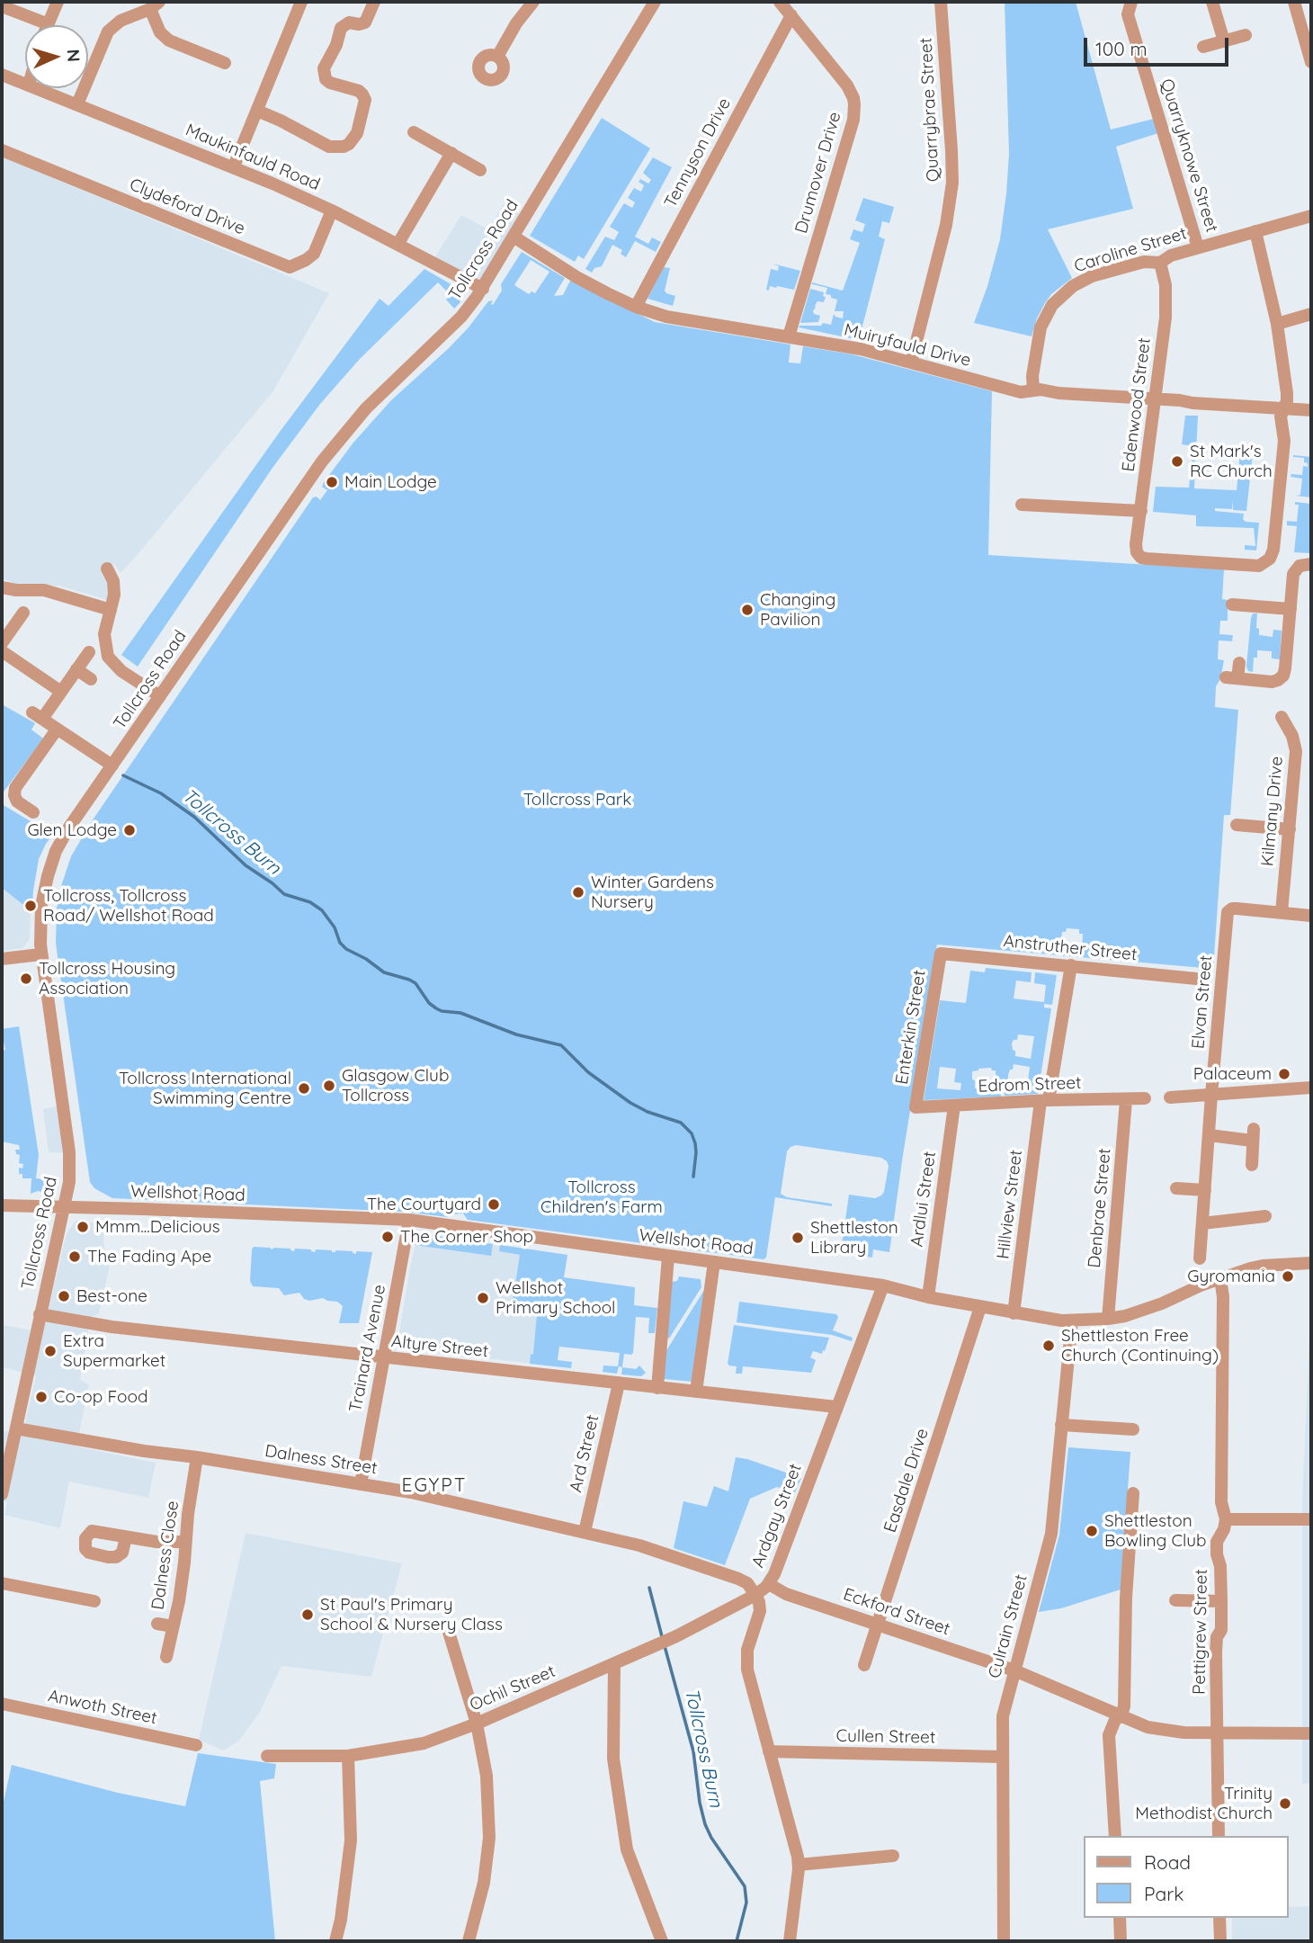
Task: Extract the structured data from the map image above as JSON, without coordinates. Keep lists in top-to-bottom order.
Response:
{
  "streets": {
    "street": [
      "Quarrybrae Street",
      "Tennyson Drive",
      "Quarryknowe Street",
      "Maukinfauld Road",
      "Drumover Drive",
      "Clydeford Drive",
      "Tollcross Road",
      "Caroline Street",
      "Muiryfauld Drive",
      "Edenwood Street",
      "Kilmany Drive",
      "Anstruther Street",
      "Elvan Street",
      "Enterkin Street",
      "Edrom Street",
      "Wellshot Road",
      "Ardlui Street",
      "Hillview Street",
      "Denbrae Street",
      "Altyre Street",
      "Trainard Avenue",
      "Ard Street",
      "Dalness Street",
      "Easdale Drive",
      "Ardgay Street",
      "Dalness Close",
      "Eckford Street",
      "Culrain Street",
      "Pettigrew Street",
      "Ochil Street",
      "Anwoth Street",
      "Cullen Street"
    ]
  },
  "crossings": [
    ["Quarrybrae Street", "Muiryfauld Drive"],
    ["Tennyson Drive", "Drumover Drive"],
    ["Tennyson Drive", "Muiryfauld Drive"],
    ["Quarryknowe Street", "Caroline Street"],
    ["Maukinfauld Road", "Clydeford Drive"],
    ["Maukinfauld Road", "Tollcross Road"],
    ["Drumover Drive", "Muiryfauld Drive"],
    ["Tollcross Road", "Muiryfauld Drive"],
    ["Tollcross Road", "Wellshot Road"],
    ["Tollcross Road", "Altyre Street"],
    ["Tollcross Road", "Dalness Street"],
    ["Caroline Street", "Muiryfauld Drive"],
    ["Caroline Street", "Edenwood Street"],
    ["Muiryfauld Drive", "Edenwood Street"],
    ["Kilmany Drive", "Elvan Street"],
    ["Anstruther Street", "Enterkin Street"],
    ["Anstruther Street", "Hillview Street"],
    ["Enterkin Street", "Edrom Street"],
    ["Edrom Street", "Ardlui Street"],
    ["Edrom Street", "Hillview Street"],
    ["Edrom Street", "Denbrae Street"],
    ["Wellshot Road", "Ardlui Street"],
    ["Wellshot Road", "Hillview Street"],
    ["Wellshot Road", "Denbrae Street"],
    ["Wellshot Road", "Trainard Avenue"],
    ["Wellshot Road", "Easdale Drive"],
    ["Wellshot Road", "Ardgay Street"],
    ["Wellshot Road", "Culrain Street"],
    ["Wellshot Road", "Pettigrew Street"],
    ["Altyre Street", "Trainard Avenue"],
    ["Altyre Street", "Ard Street"],
    ["Altyre Street", "Ardgay Street"],
    ["Trainard Avenue", "Dalness Street"],
    ["Ard Street", "Dalness Street"],
    ["Dalness Street", "Ardgay Street"],
    ["Dalness Street", "Dalness Close"],
    ["Dalness Street", "Ochil Street"],
    ["Easdale Drive", "Eckford Street"],
    ["Ardgay Street", "Eckford Street"],
    ["Ardgay Street", "Ochil Street"],
    ["Eckford Street", "Culrain Street"],
    ["Eckford Street", "Pettigrew Street"],
    ["Culrain Street", "Cullen Street"]
  ],
  "districts": ["EGYPT"],
  "water": ["Tollcross Burn"],
  "parks": ["Tollcross Park", "Tollcross Children's Farm"],
  "places": [
    "St Mark's RC Church",
    "Main Lodge",
    "Changing Pavilion",
    "Glen Lodge",
    "Winter Gardens Nursery",
    "Tollcross, Tollcross Road/ Wellshot Road",
    "Tollcross Housing Association",
    "Palaceum",
    "Glasgow Club Tollcross",
    "Tollcross International Swimming Centre",
    "The Courtyard",
    "Mmm...Delicious",
    "The Corner Shop",
    "Shettleston Library",
    "The Fading Ape",
    "Gyromania",
    "Best-one",
    "Wellshot Primary School",
    "Shettleston Free Church (Continuing)",
    "Extra Supermarket",
    "Co-op Food",
    "Shettleston Bowling Club",
    "St Paul's Primary School & Nursery Class",
    "Trinity Methodist Church"
  ],
  "legend": ["Road", "Park"],
  "scale_bar": "100 m",
  "north": "right"
}
